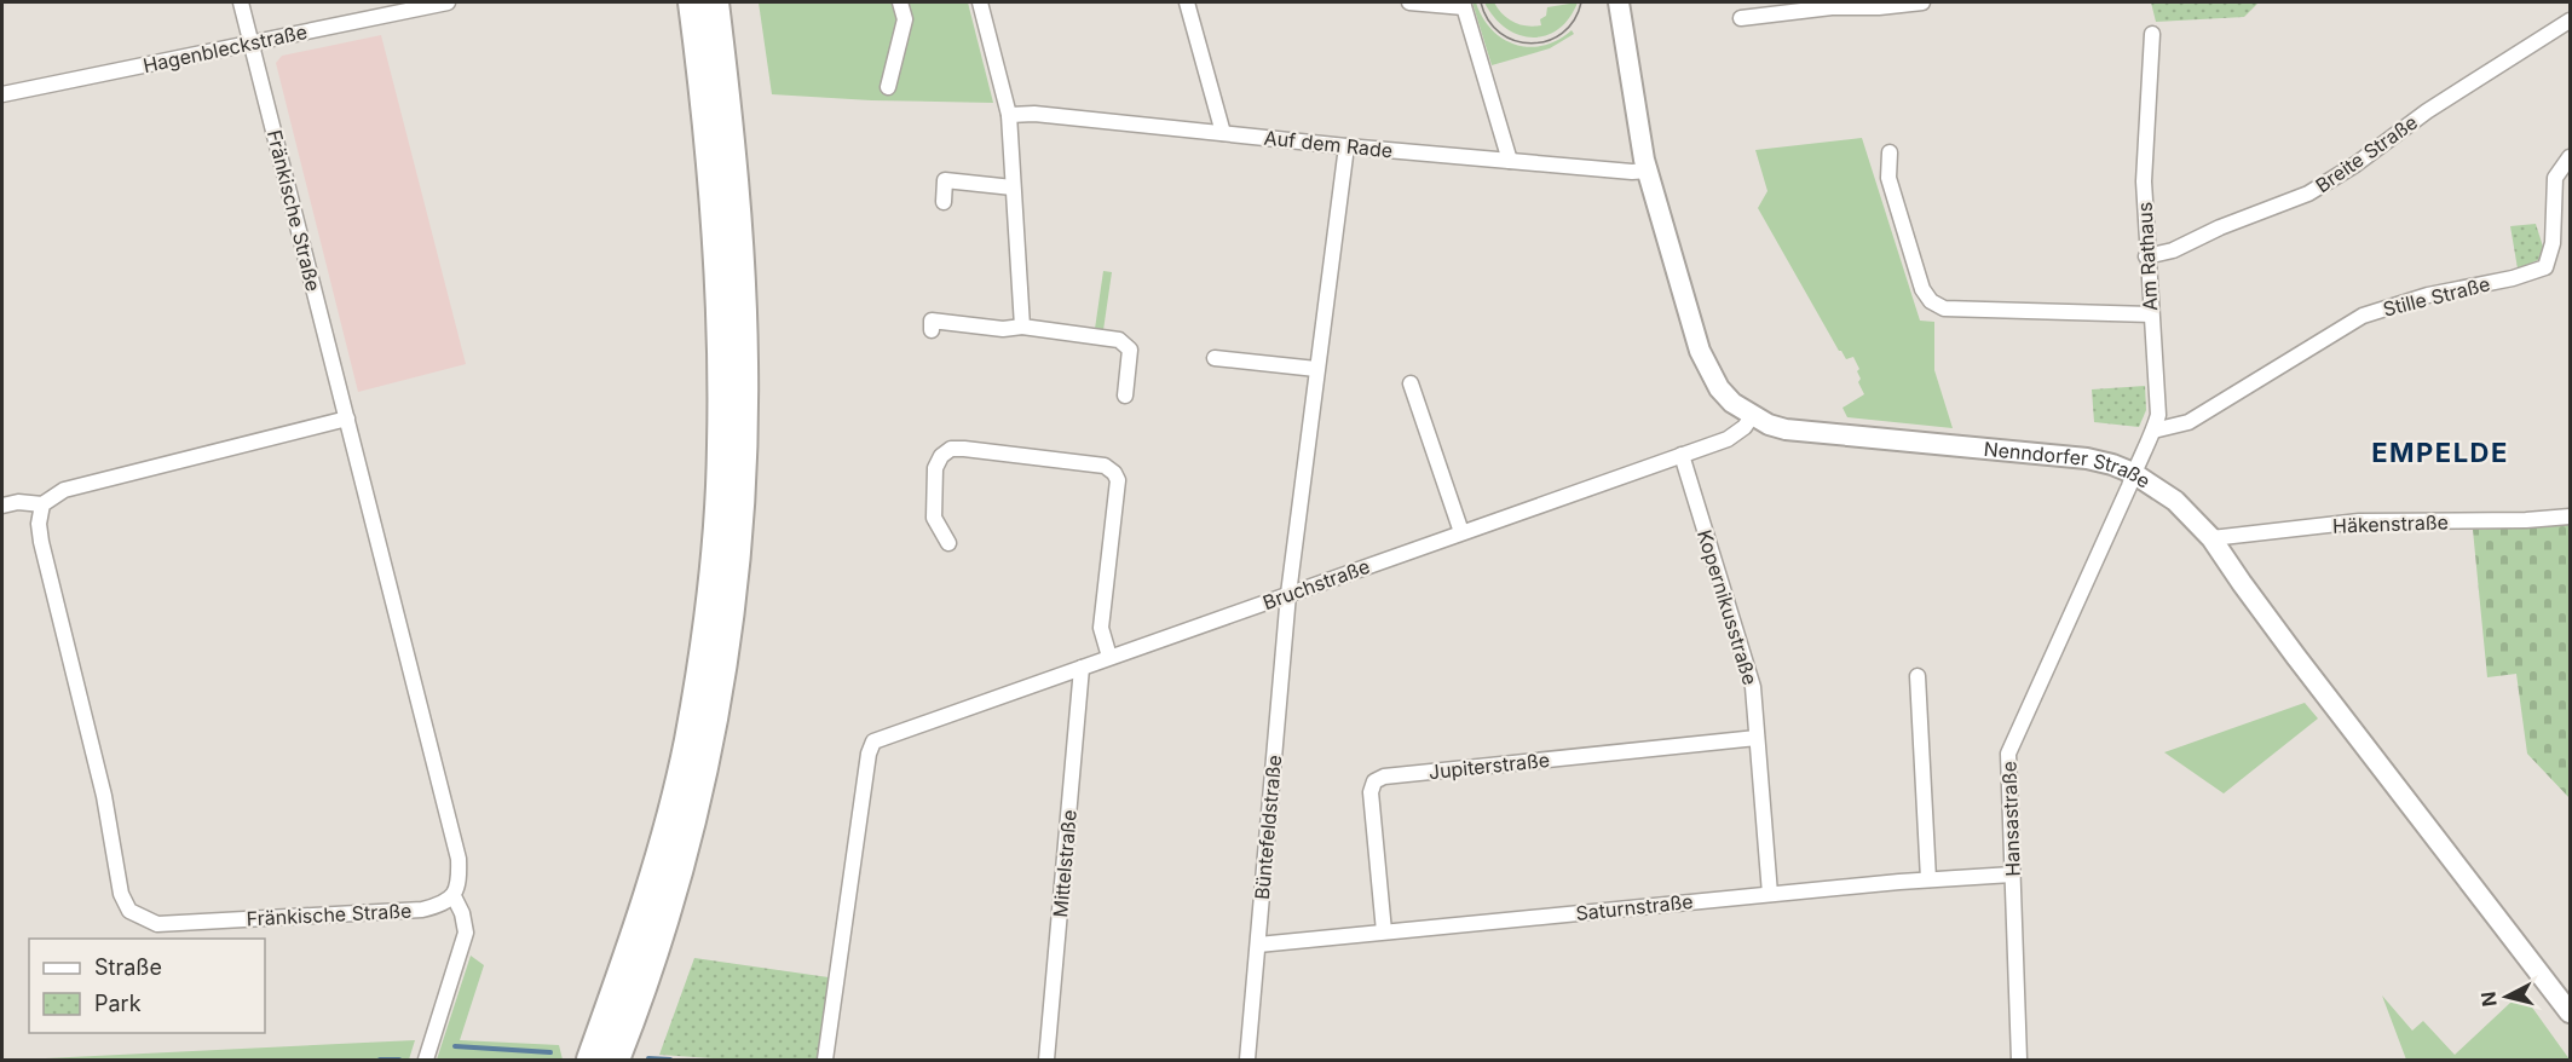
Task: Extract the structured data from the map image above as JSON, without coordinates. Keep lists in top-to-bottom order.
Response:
{
  "streets": {
    "street": [
      "Hagenbleckstraße",
      "Auf dem Rade",
      "Breite Straße",
      "Fränkische Straße",
      "Am Rathaus",
      "Stille Straße",
      "Nenndorfer Straße",
      "Häkenstraße",
      "Bruchstraße",
      "Kopernikusstraße",
      "Jupiterstraße",
      "Hansastraße",
      "Büntefeldstraße",
      "Mittelstraße",
      "Saturnstraße"
    ]
  },
  "crossings": [
    ["Hagenbleckstraße", "Fränkische Straße"],
    ["Auf dem Rade", "Nenndorfer Straße"],
    ["Auf dem Rade", "Büntefeldstraße"],
    ["Breite Straße", "Am Rathaus"],
    ["Am Rathaus", "Stille Straße"],
    ["Am Rathaus", "Nenndorfer Straße"],
    ["Am Rathaus", "Hansastraße"],
    ["Nenndorfer Straße", "Häkenstraße"],
    ["Nenndorfer Straße", "Bruchstraße"],
    ["Nenndorfer Straße", "Hansastraße"],
    ["Bruchstraße", "Kopernikusstraße"],
    ["Bruchstraße", "Büntefeldstraße"],
    ["Bruchstraße", "Mittelstraße"],
    ["Kopernikusstraße", "Jupiterstraße"],
    ["Kopernikusstraße", "Saturnstraße"],
    ["Jupiterstraße", "Saturnstraße"],
    ["Hansastraße", "Saturnstraße"],
    ["Büntefeldstraße", "Saturnstraße"]
  ],
  "districts": ["EMPELDE"],
  "legend": ["Straße", "Park"],
  "north": "left"
}
